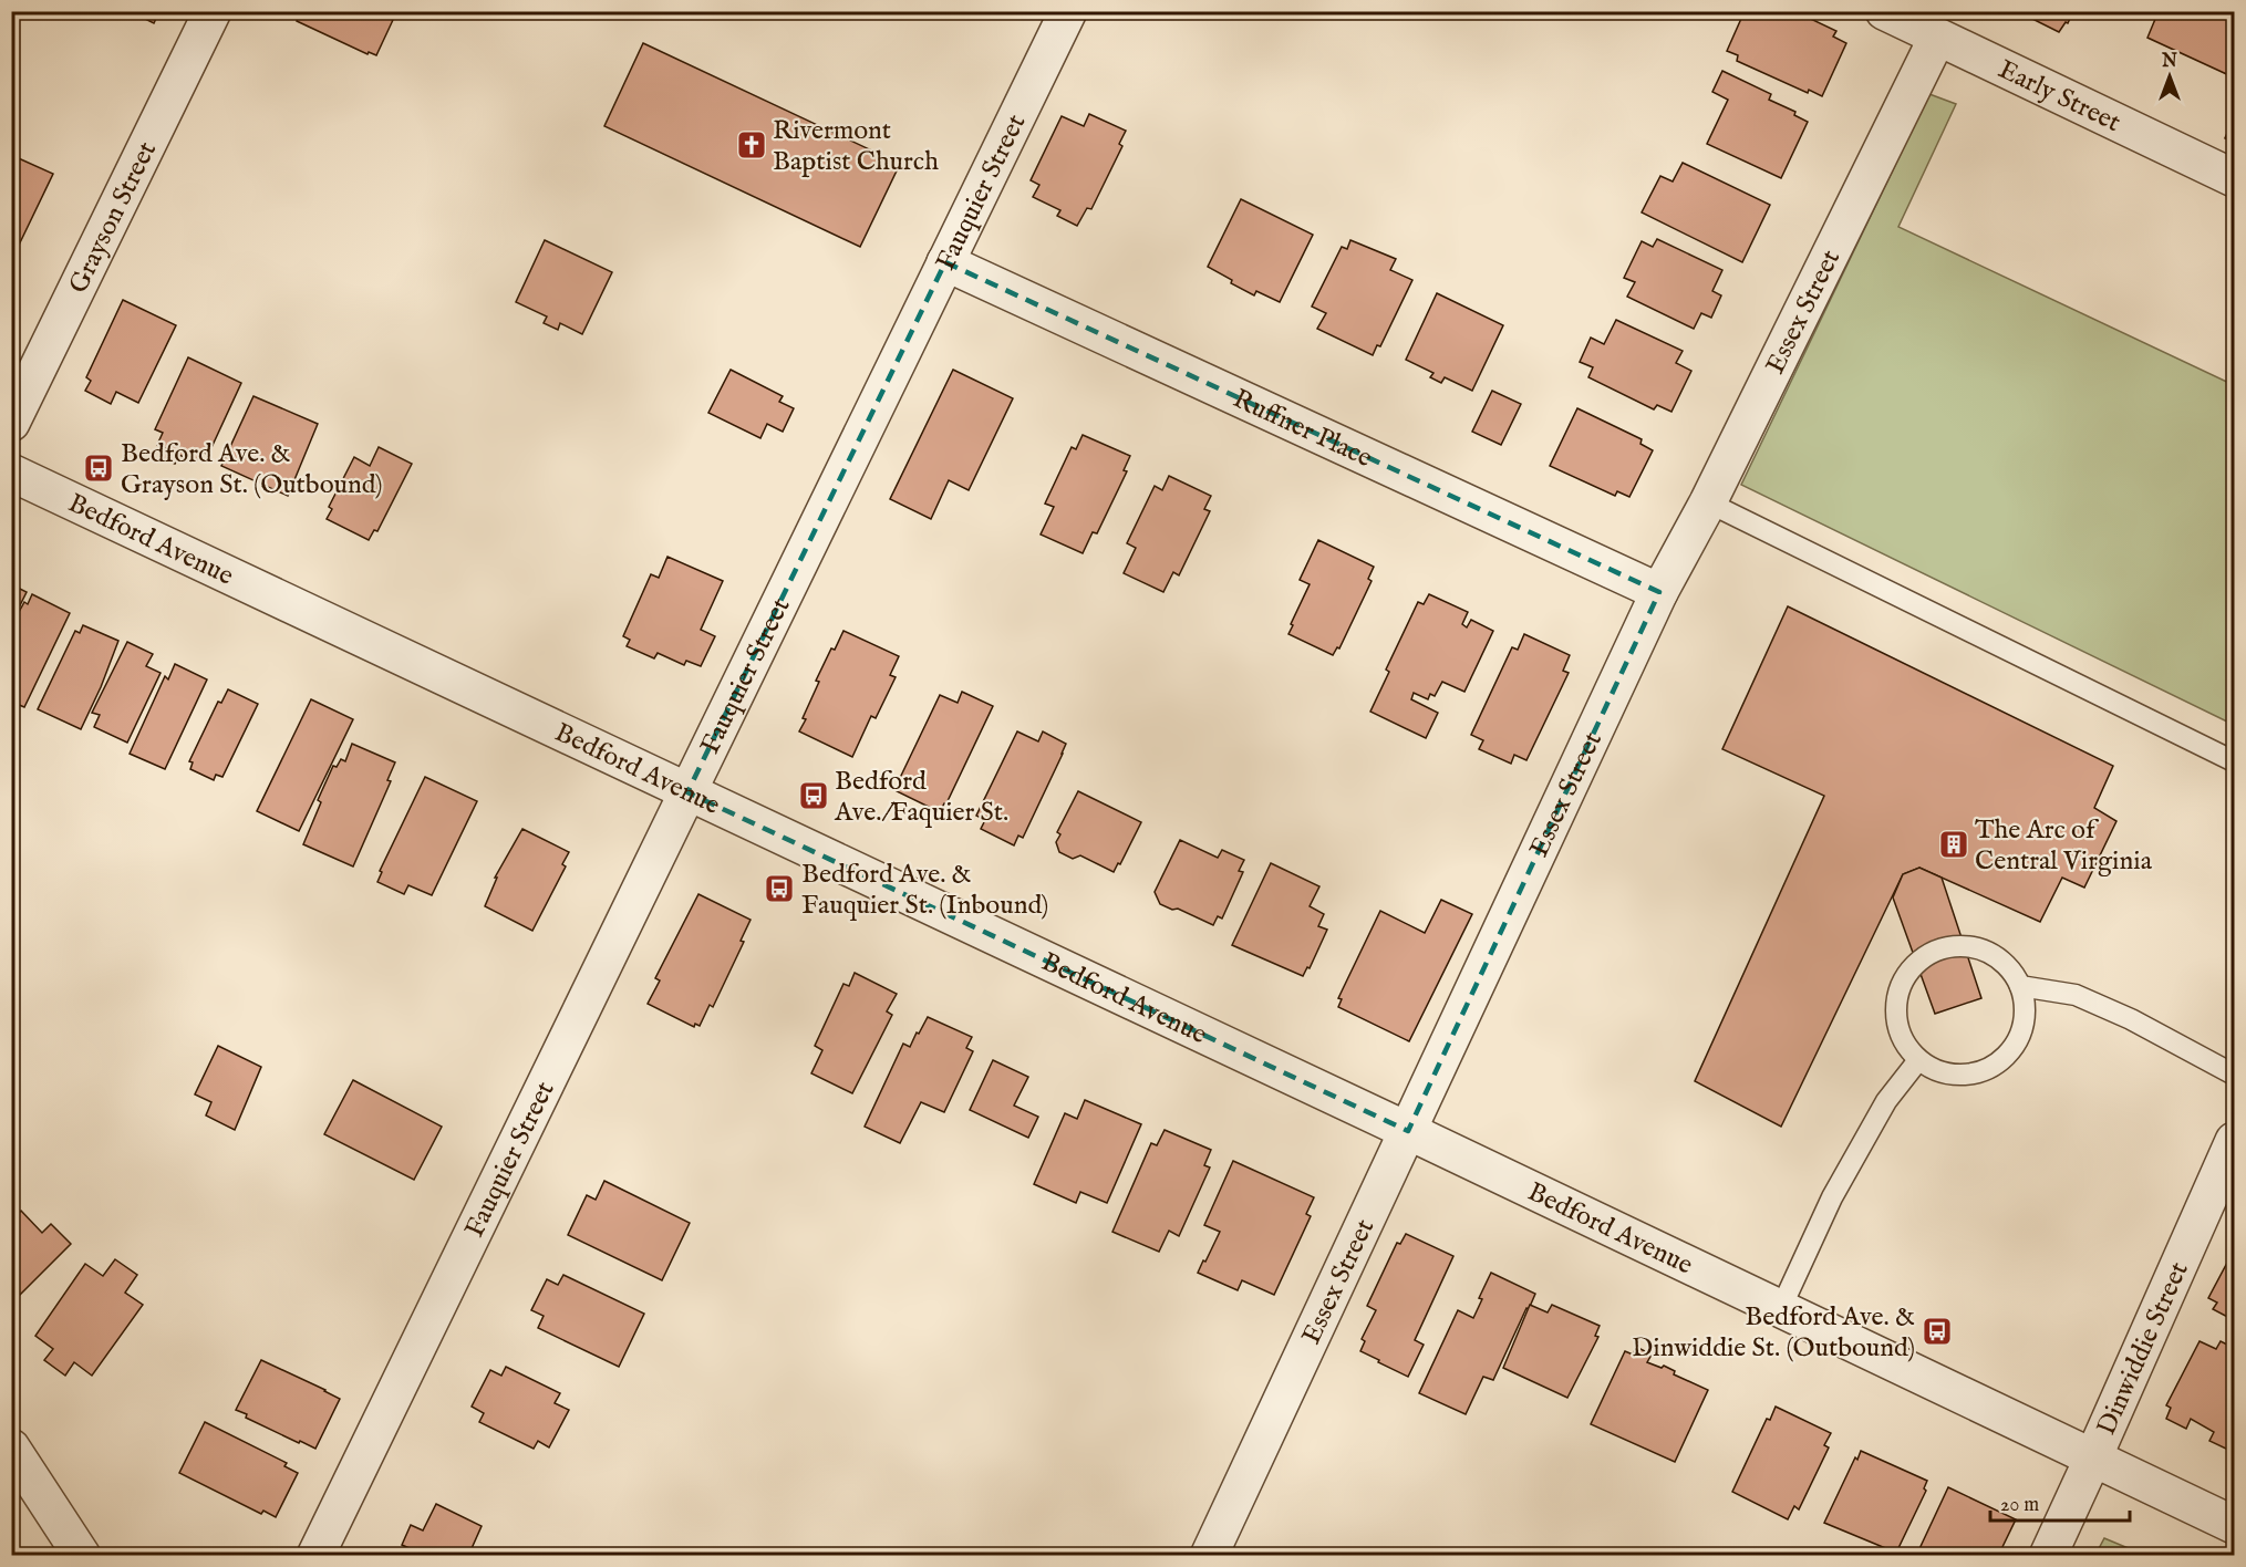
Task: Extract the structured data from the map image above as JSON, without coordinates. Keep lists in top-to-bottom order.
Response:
{
  "streets": {
    "street": [
      "Early Street",
      "Fauquier Street",
      "Grayson Street",
      "Essex Street",
      "Ruffner Place",
      "Bedford Avenue",
      "Dinwiddie Street"
    ]
  },
  "crossings": [
    ["Early Street", "Essex Street"],
    ["Fauquier Street", "Ruffner Place"],
    ["Fauquier Street", "Bedford Avenue"],
    ["Essex Street", "Ruffner Place"],
    ["Essex Street", "Bedford Avenue"],
    ["Bedford Avenue", "Dinwiddie Street"]
  ],
  "places": {
    "church": ["Rivermont Baptist Church"],
    "bus stop": [
      "Bedford Ave. & Grayson St. (Outbound)",
      "Bedford Ave./Faquier St.",
      "Bedford Ave. & Fauquier St. (Inbound)",
      "Bedford Ave. & Dinwiddie St. (Outbound)"
    ],
    "building": ["The Arc of Central Virginia"]
  },
  "scale_bar": "20 m",
  "north": "top"
}
